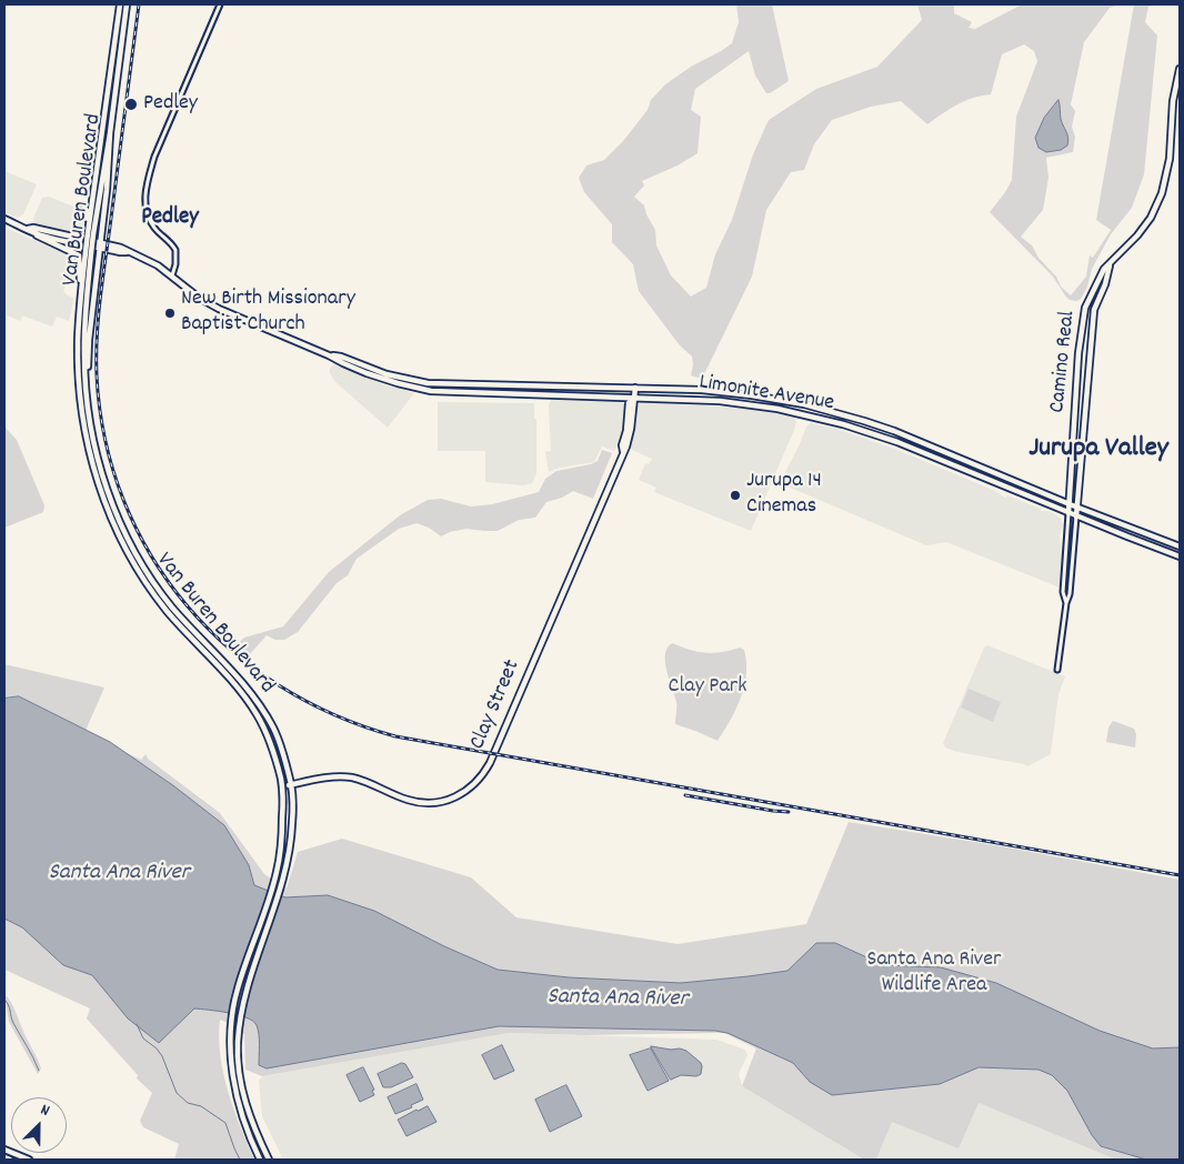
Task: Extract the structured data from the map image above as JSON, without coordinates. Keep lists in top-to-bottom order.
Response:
{
  "streets": {
    "main road": [
      "Van Buren Boulevard",
      "Camino Real",
      "Limonite Avenue",
      "Clay Street"
    ]
  },
  "crossings": [
    ["Van Buren Boulevard", "Clay Street"],
    ["Camino Real", "Limonite Avenue"],
    ["Limonite Avenue", "Clay Street"]
  ],
  "districts": ["Pedley", "Jurupa Valley"],
  "water": ["Santa Ana River"],
  "parks": ["Clay Park", "Santa Ana River Wildlife Area"],
  "places": ["Pedley", "New Birth Missionary Baptist Church", "Jurupa 14 Cinemas"],
  "north": "top right"
}
